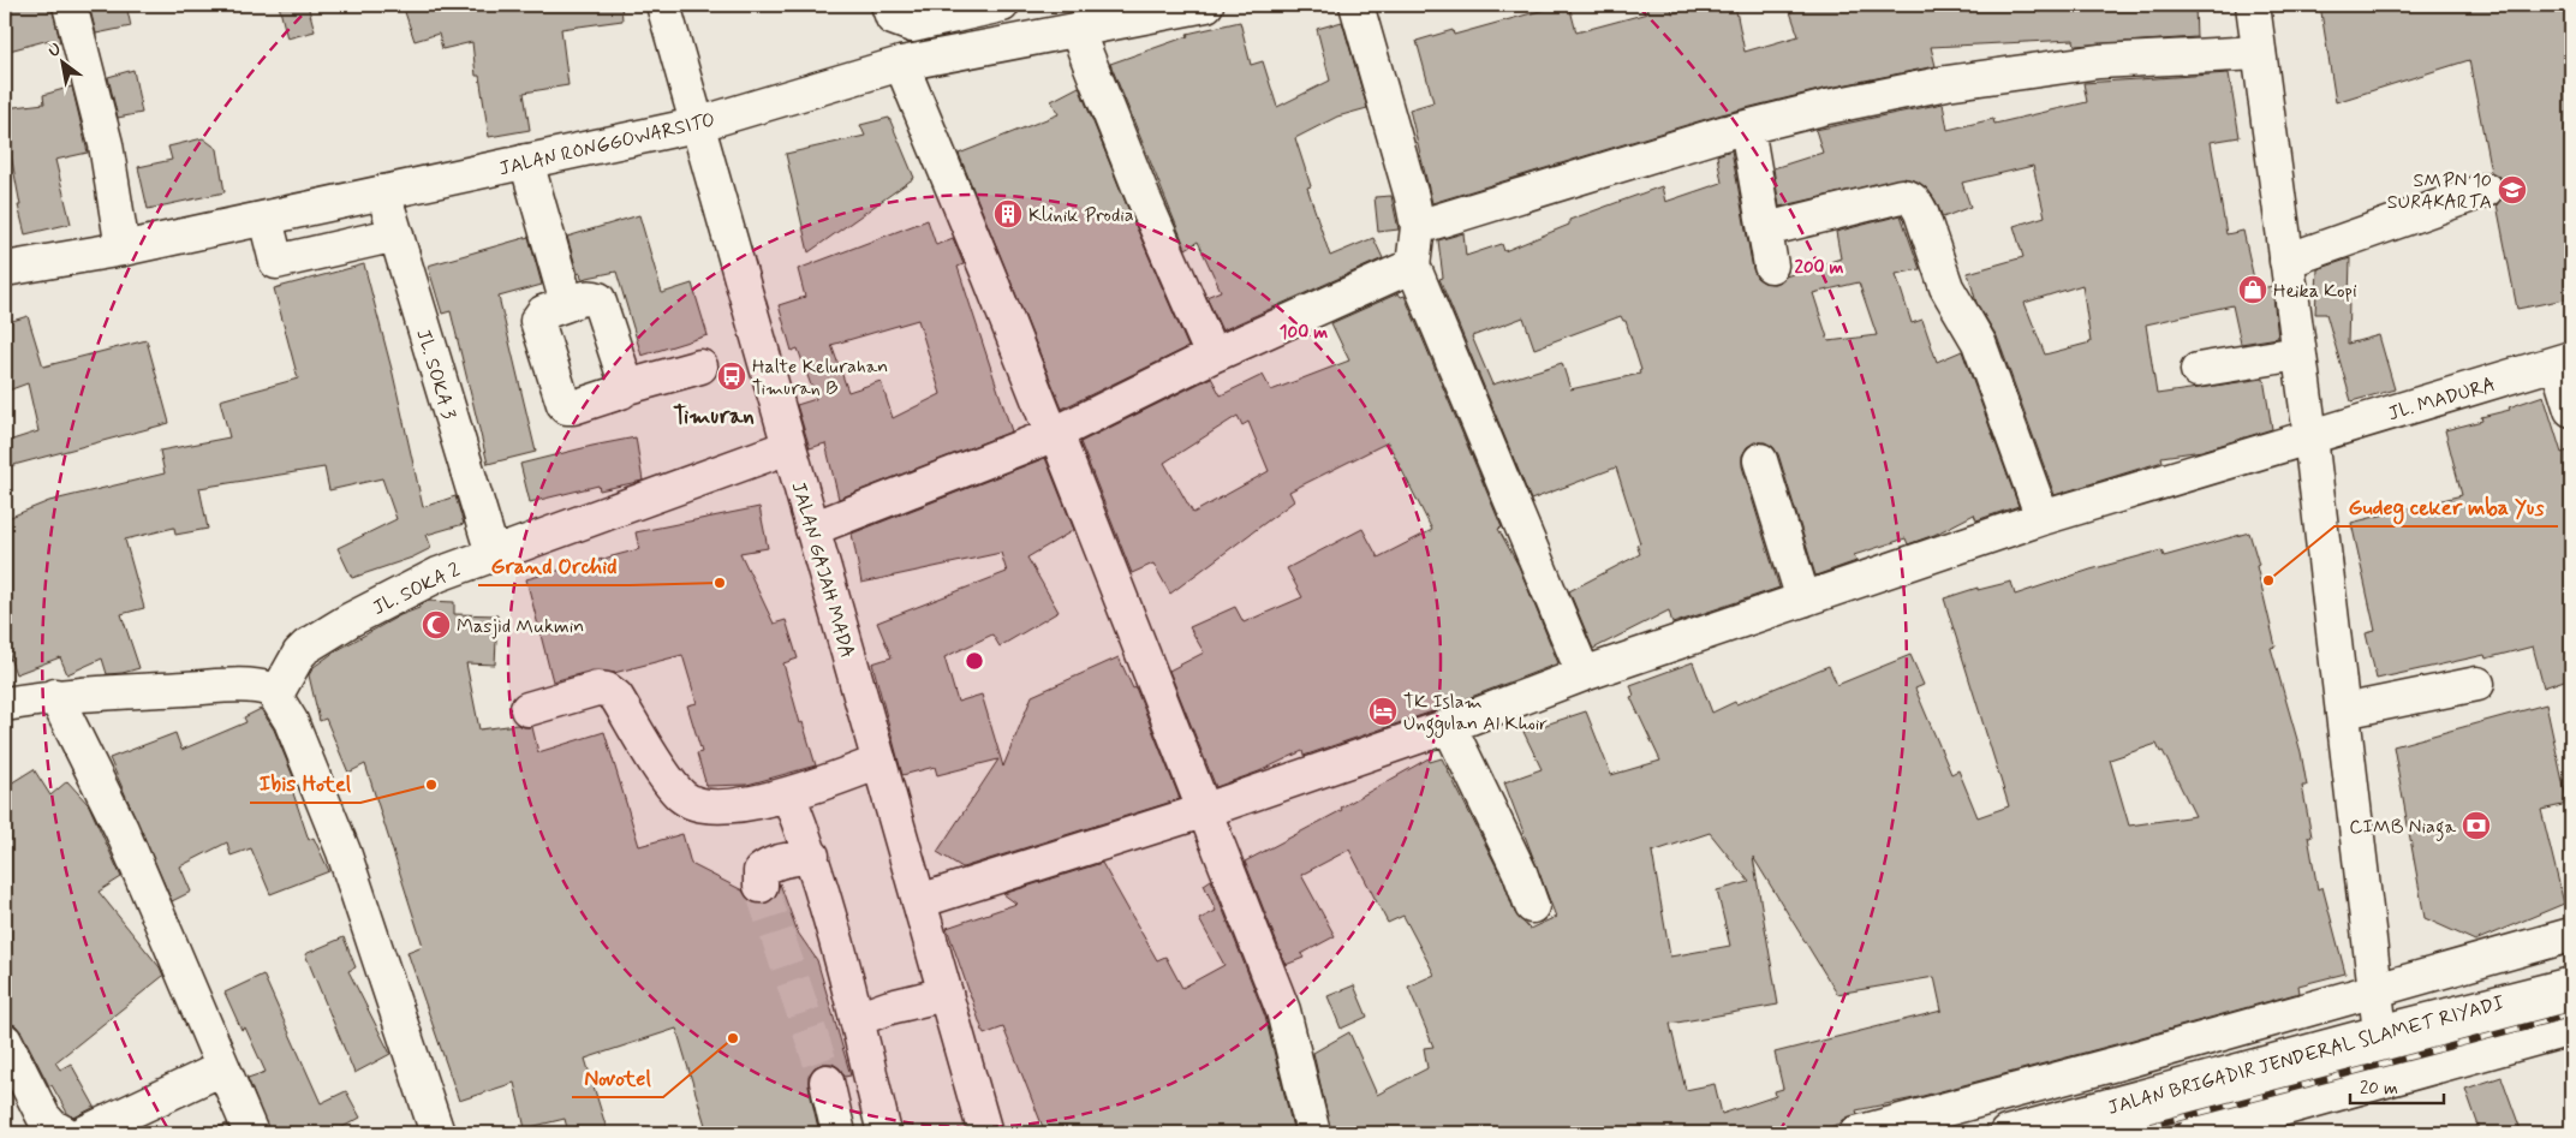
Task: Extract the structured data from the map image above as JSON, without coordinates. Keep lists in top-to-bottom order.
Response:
{
  "streets": {
    "street": [
      "JALAN RONGGOWARSITO",
      "JL. SOKA 3",
      "JL. MADURA",
      "JALAN GAJAH MADA",
      "JL. SOKA 2",
      "JALAN BRIGADIR JENDERAL SLAMET RIYADI"
    ]
  },
  "crossings": [
    ["JALAN RONGGOWARSITO", "JL. SOKA 3"],
    ["JALAN RONGGOWARSITO", "JALAN GAJAH MADA"],
    ["JL. SOKA 3", "JL. SOKA 2"],
    ["JL. MADURA", "JALAN GAJAH MADA"],
    ["JALAN GAJAH MADA", "JL. SOKA 2"]
  ],
  "districts": ["Timuran"],
  "places": {
    "school or university": ["SMPN 10 SURAKARTA"],
    "building": ["Klinik Prodia"],
    "shop": ["Heika Kopi"],
    "bus stop": ["Halte Kelurahan Timuran B"],
    "other": [
      "Gudeg ceker mba Yus",
      "Grand Orchid",
      "Ibis Hotel",
      "Novotel"
    ],
    "mosque": ["Masjid Mukmin"],
    "hotel": ["TK Islam Unggulan Al Khoir"],
    "bank": ["CIMB Niaga"]
  },
  "scale_bar": "20 m",
  "north": "top left",
  "rings": ["200 m", "100 m"]
}
